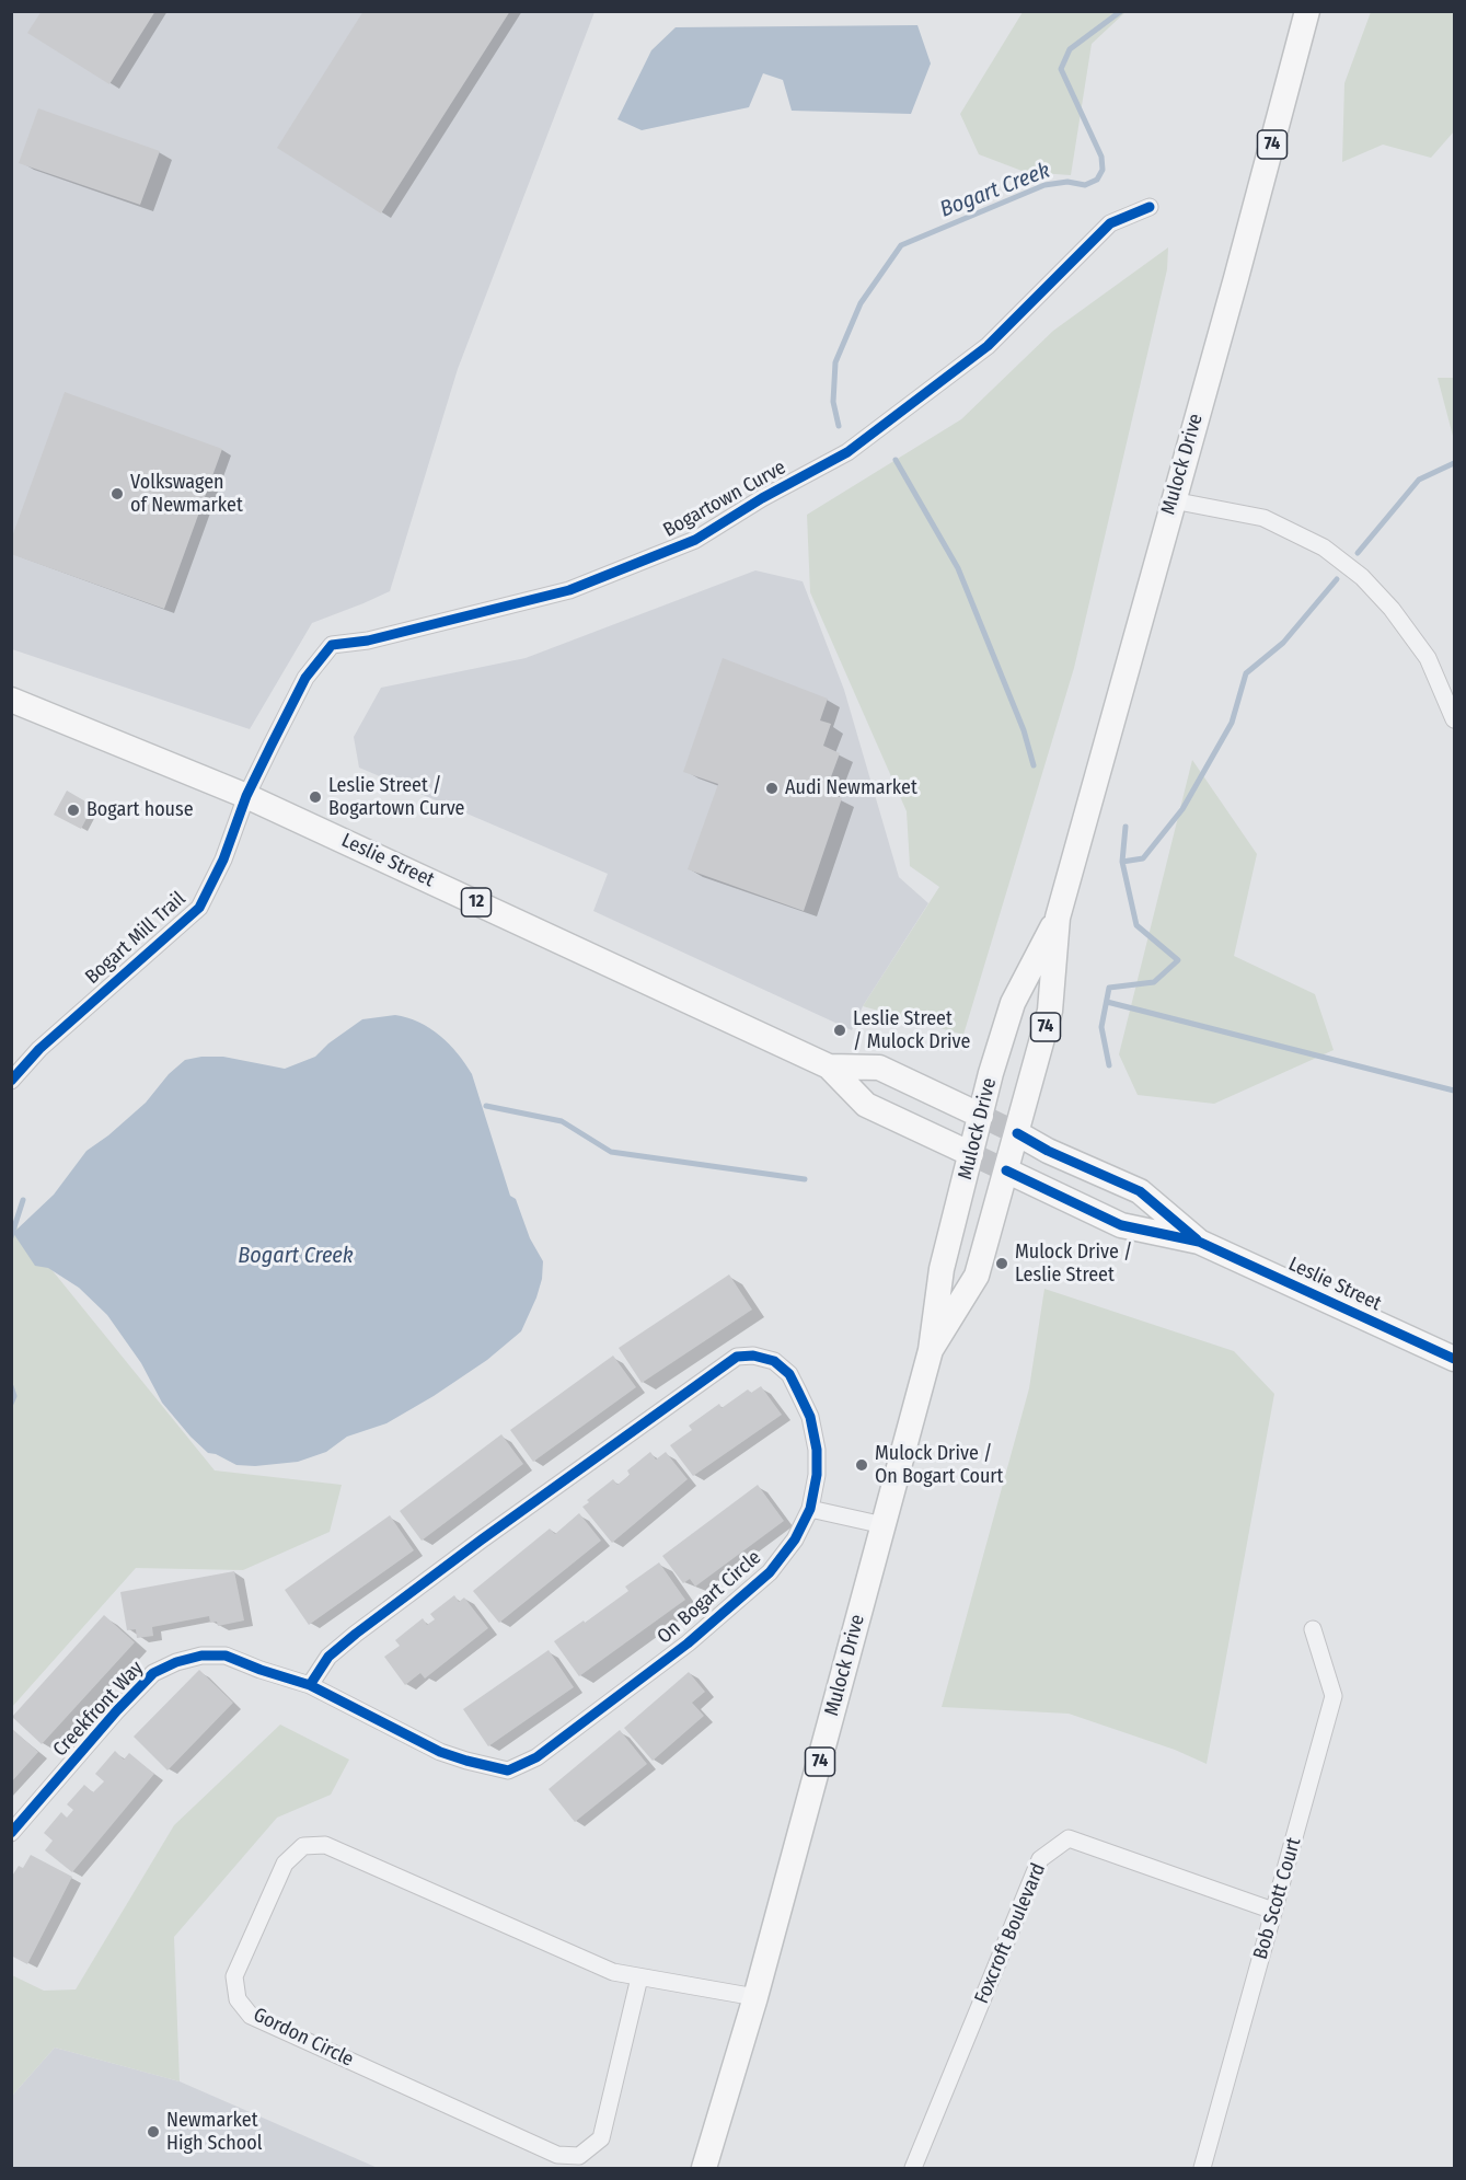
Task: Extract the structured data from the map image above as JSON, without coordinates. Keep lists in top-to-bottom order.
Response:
{
  "streets": {
    "main road": [
      "74",
      "Mulock Drive",
      "Leslie Street",
      "12"
    ],
    "street": [
      "Bogartown Curve",
      "Bogart Mill Trail",
      "On Bogart Circle",
      "Creekfront Way",
      "Bob Scott Court",
      "Foxcroft Boulevard",
      "Gordon Circle"
    ]
  },
  "crossings": [
    ["Mulock Drive", "Leslie Street"],
    ["Mulock Drive", "Gordon Circle"],
    ["Bogartown Curve", "Leslie Street"],
    ["Bogartown Curve", "Bogart Mill Trail"],
    ["Leslie Street", "Bogart Mill Trail"],
    ["On Bogart Circle", "Creekfront Way"],
    ["Bob Scott Court", "Foxcroft Boulevard"]
  ],
  "water": ["Bogart Creek"],
  "places": [
    "Volkswagen of Newmarket",
    "Audi Newmarket",
    "Leslie Street / Bogartown Curve",
    "Bogart house",
    "Leslie Street / Mulock Drive",
    "Mulock Drive / Leslie Street",
    "Mulock Drive / On Bogart Court",
    "Newmarket High School"
  ]
}
